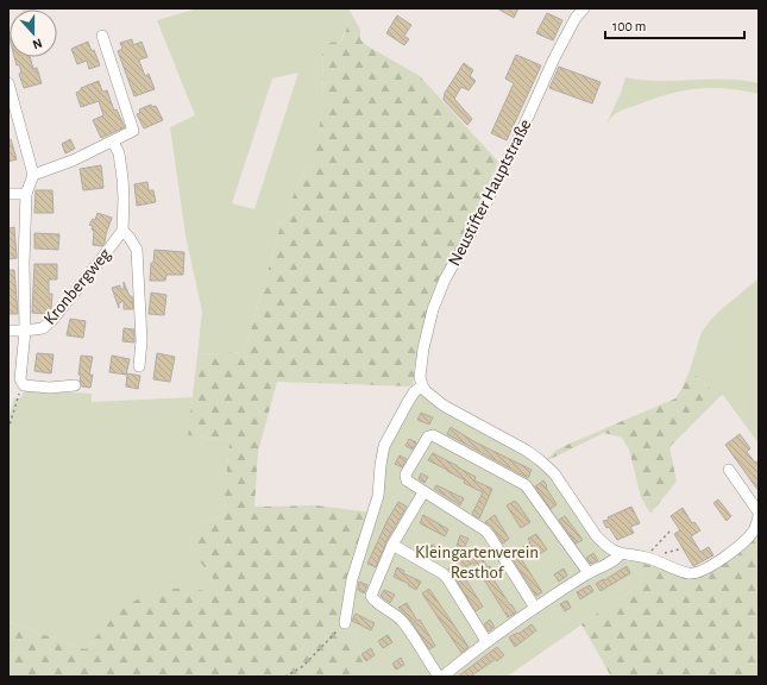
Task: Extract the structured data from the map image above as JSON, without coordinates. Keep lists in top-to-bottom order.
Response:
{
  "streets": {
    "street": ["Neustifter Hauptstraße", "Kronbergweg"]
  },
  "parks": ["Kleingartenverein Resthof"],
  "scale_bar": "100 m",
  "north": "bottom"
}
